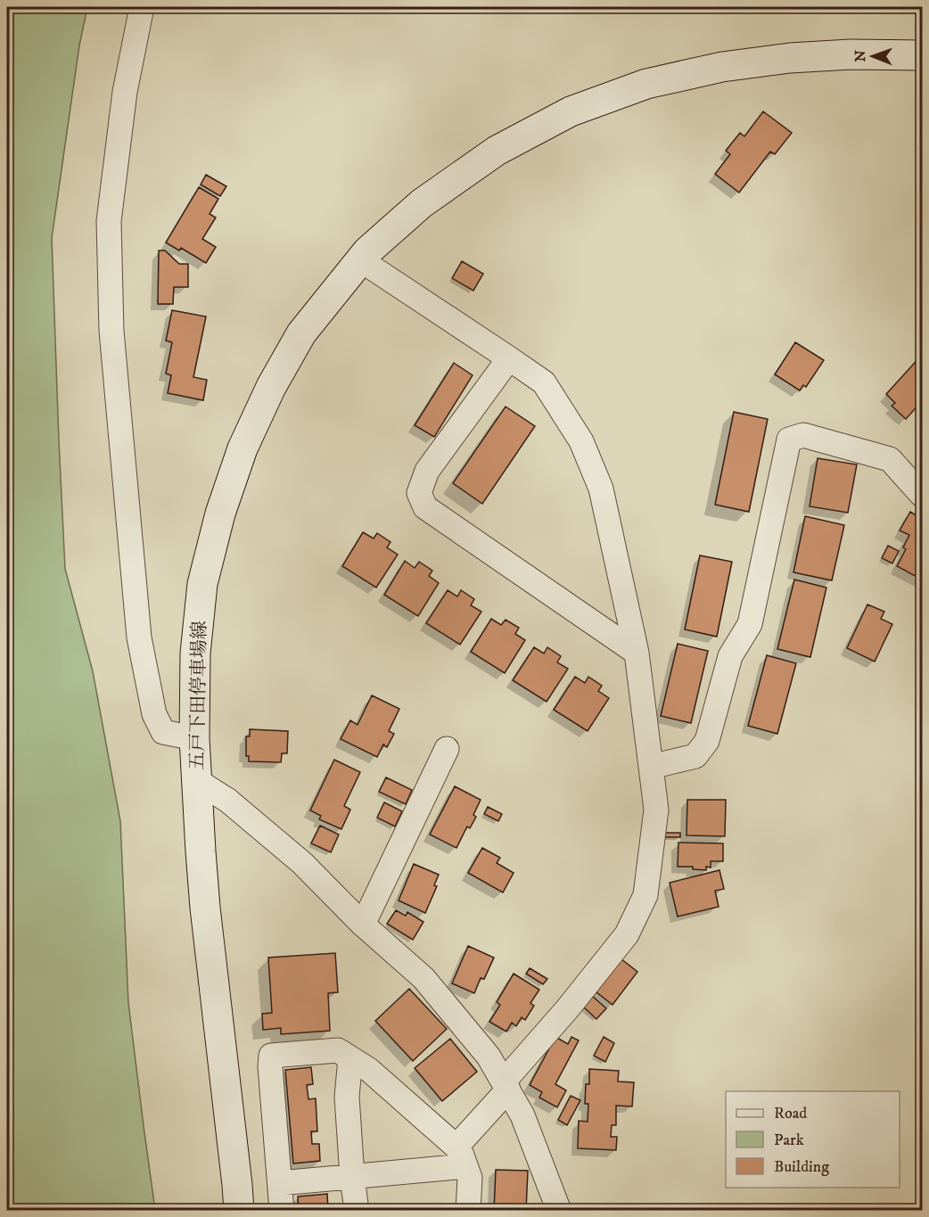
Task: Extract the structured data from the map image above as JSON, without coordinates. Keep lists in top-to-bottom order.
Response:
{
  "streets": {
    "main road": ["五戸下田停車場線"]
  },
  "legend": ["Road", "Park", "Building"],
  "north": "left"
}
